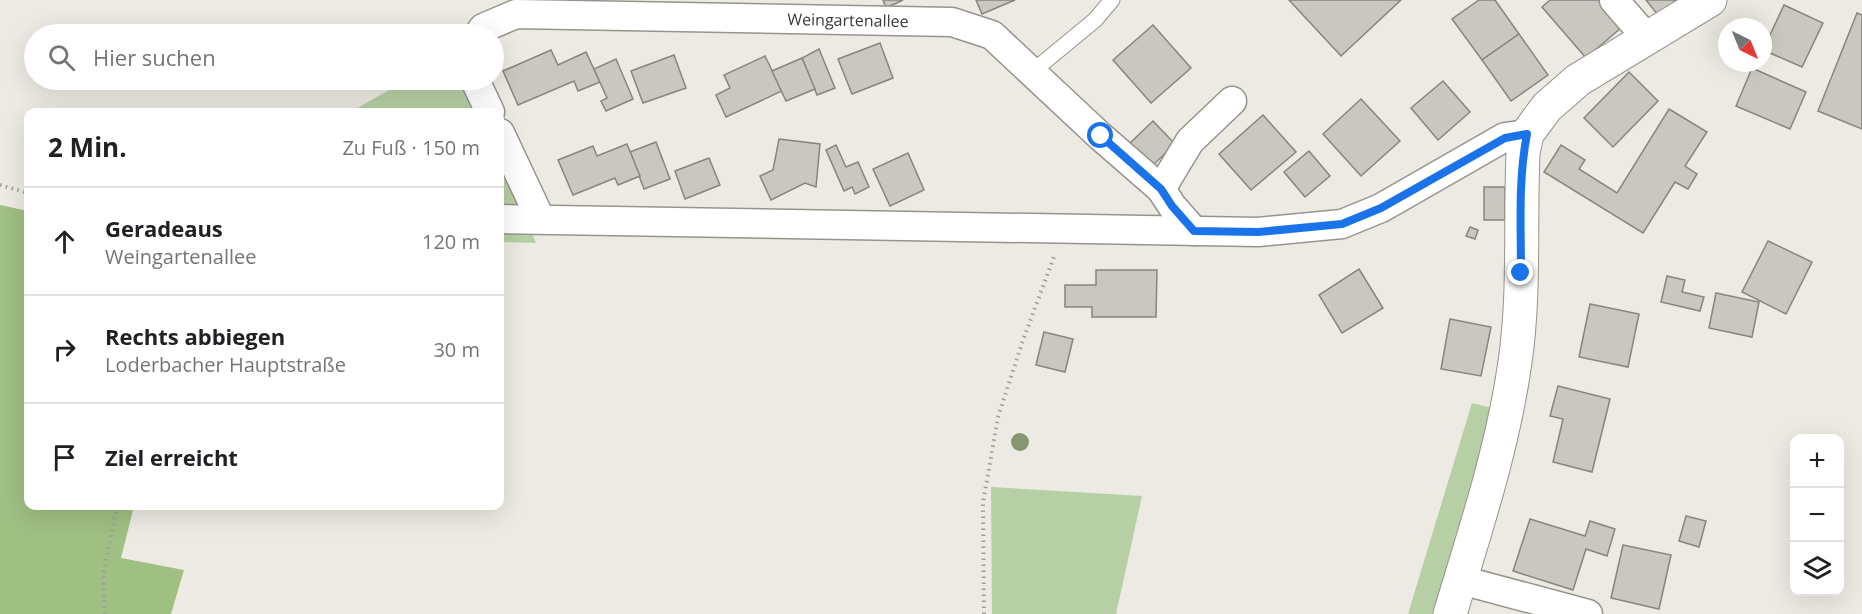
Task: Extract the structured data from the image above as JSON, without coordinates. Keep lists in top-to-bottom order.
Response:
{
  "streets": {
    "street": ["Weingartenallee"]
  },
  "north": "bottom right",
  "page": {
    "search": "Hier suchen",
    "heading": ["2 Min.", "Zu Fuß · 150 m"],
    "list": [
      ["Geradeaus", "Weingartenallee", "120 m"],
      ["Rechts abbiegen", "Loderbacher Hauptstraße", "30 m"],
      "Ziel erreicht"
    ],
    "map_buttons": ["+", "−"]
  }
}
